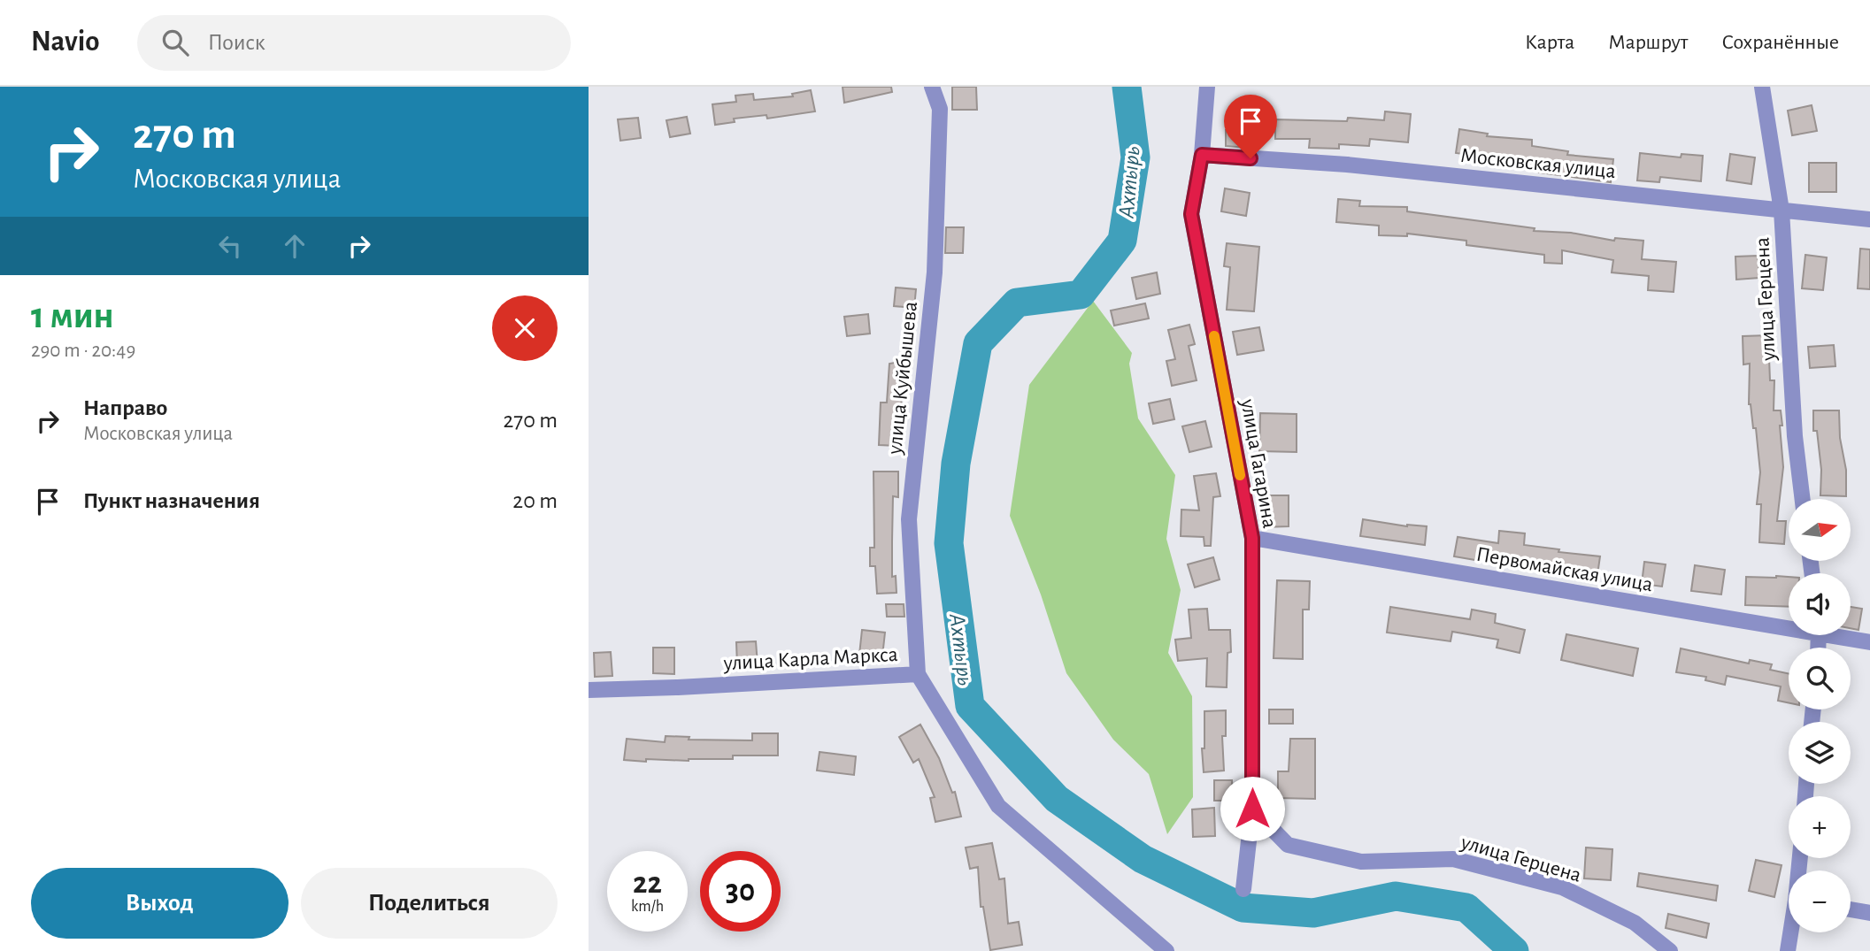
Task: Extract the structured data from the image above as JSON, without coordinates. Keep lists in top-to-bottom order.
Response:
{
  "streets": {
    "street": [
      "Московская улица",
      "улица Герцена",
      "улица Куйбышева",
      "улица Гагарина",
      "Первомайская улица",
      "улица Карла Маркса"
    ]
  },
  "crossings": [
    ["Московская улица", "улица Герцена"],
    ["Московская улица", "улица Гагарина"],
    ["улица Герцена", "улица Гагарина"],
    ["улица Куйбышева", "улица Карла Маркса"],
    ["улица Гагарина", "Первомайская улица"]
  ],
  "water": ["Ахтырь"],
  "north": "right",
  "page": {
    "header": "Navio",
    "search": "Поиск",
    "nav": ["Карта", "Маршрут", "Сохранённые"],
    "turn": ["270 m", "Московская улица"],
    "heading": ["1 мин", "290 m · 20:49"],
    "list": [
      {
        "name": "Направо",
        "note": "Московская улица",
        "value": "270 m"
      },
      {
        "name": "Пункт назначения",
        "value": "20 m"
      }
    ],
    "map_buttons": ["+", "−"],
    "speed": "22 km/h",
    "limit": "30",
    "buttons": ["Выход", "Поделиться"]
  }
}
